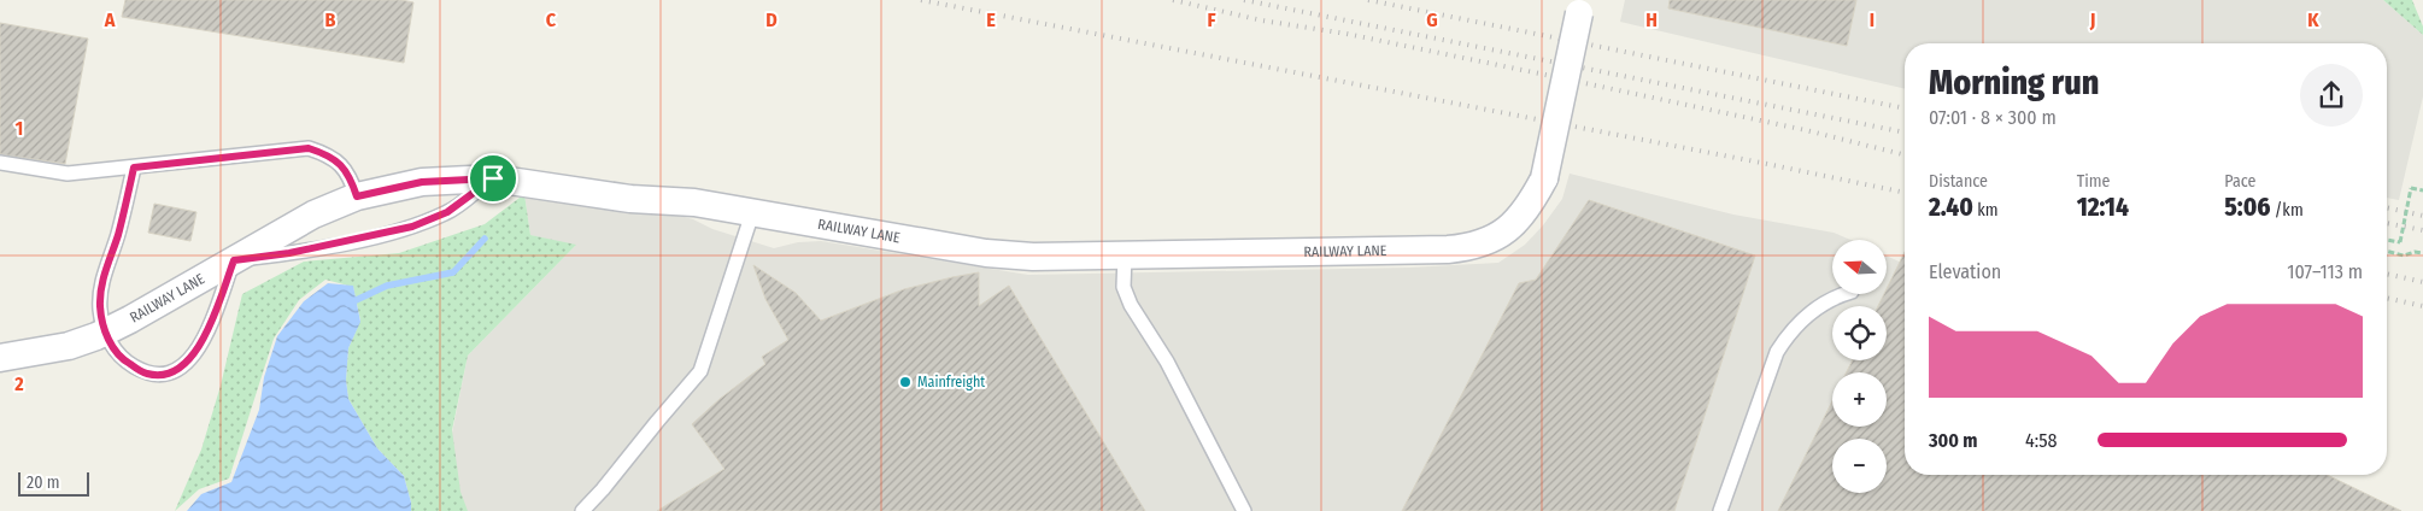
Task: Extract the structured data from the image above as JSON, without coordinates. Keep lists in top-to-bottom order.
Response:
{
  "streets": {
    "street": ["RAILWAY LANE"]
  },
  "places": ["Mainfreight"],
  "scale_bar": "20 m",
  "north": "left",
  "page": {
    "heading": ["Morning run", "07:01 · 8 × 300 m"],
    "stats": [
      ["Distance", "2.40 km"],
      ["Time", "12:14"],
      ["Pace", "5:06 /km"]
    ],
    "map_buttons": ["+", "−"],
    "chart": ["Elevation", "107–113 m"],
    "list": [
      {
        "name": "300 m",
        "note": "4:58"
      }
    ],
    "scale": "20 m"
  },
  "grid": {
    "columns": [
      "A",
      "B",
      "C",
      "D",
      "E",
      "F",
      "G",
      "H",
      "I",
      "J",
      "K"
    ],
    "rows": ["1", "2"]
  }
}
